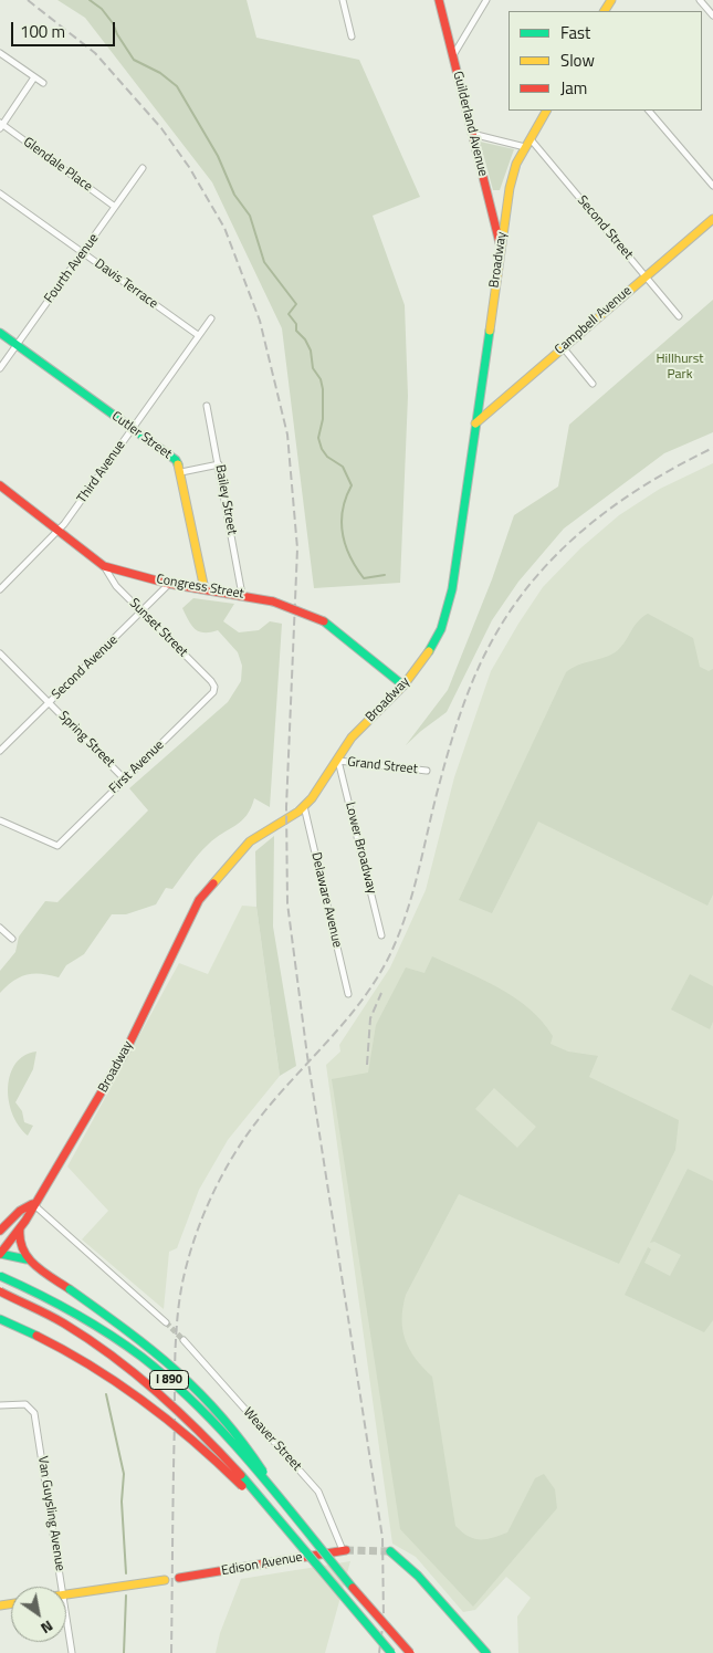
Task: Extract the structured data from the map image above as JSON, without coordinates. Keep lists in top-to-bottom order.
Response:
{
  "streets": {
    "main road": [
      "Guilderland Avenue",
      "Broadway",
      "Campbell Avenue",
      "Cutler Street",
      "Congress Street",
      "I 890",
      "Edison Avenue"
    ],
    "street": [
      "Glendale Place",
      "Second Street",
      "Fourth Avenue",
      "Davis Terrace",
      "Third Avenue",
      "Bailey Street",
      "Sunset Street",
      "Second Avenue",
      "Spring Street",
      "Grand Street",
      "First Avenue",
      "Lower Broadway",
      "Delaware Avenue",
      "Weaver Street",
      "Van Guysling Avenue"
    ]
  },
  "crossings": [
    ["Guilderland Avenue", "Broadway"],
    ["Glendale Place", "Fourth Avenue"],
    ["Second Street", "Broadway"],
    ["Second Street", "Campbell Avenue"],
    ["Broadway", "Campbell Avenue"],
    ["Broadway", "Congress Street"],
    ["Broadway", "Grand Street"],
    ["Broadway", "Lower Broadway"],
    ["Broadway", "Delaware Avenue"],
    ["Fourth Avenue", "Davis Terrace"],
    ["Fourth Avenue", "Cutler Street"],
    ["Davis Terrace", "Third Avenue"],
    ["Cutler Street", "Third Avenue"],
    ["Cutler Street", "Congress Street"],
    ["Third Avenue", "Congress Street"],
    ["Bailey Street", "Congress Street"],
    ["Congress Street", "Sunset Street"],
    ["Congress Street", "Second Avenue"],
    ["Sunset Street", "Second Avenue"],
    ["Sunset Street", "First Avenue"],
    ["Second Avenue", "Spring Street"],
    ["Spring Street", "First Avenue"],
    ["Grand Street", "Lower Broadway"],
    ["Weaver Street", "Edison Avenue"]
  ],
  "parks": ["Hillhurst Park"],
  "legend": ["Fast", "Slow", "Jam"],
  "scale_bar": "100 m",
  "north": "bottom right"
}
